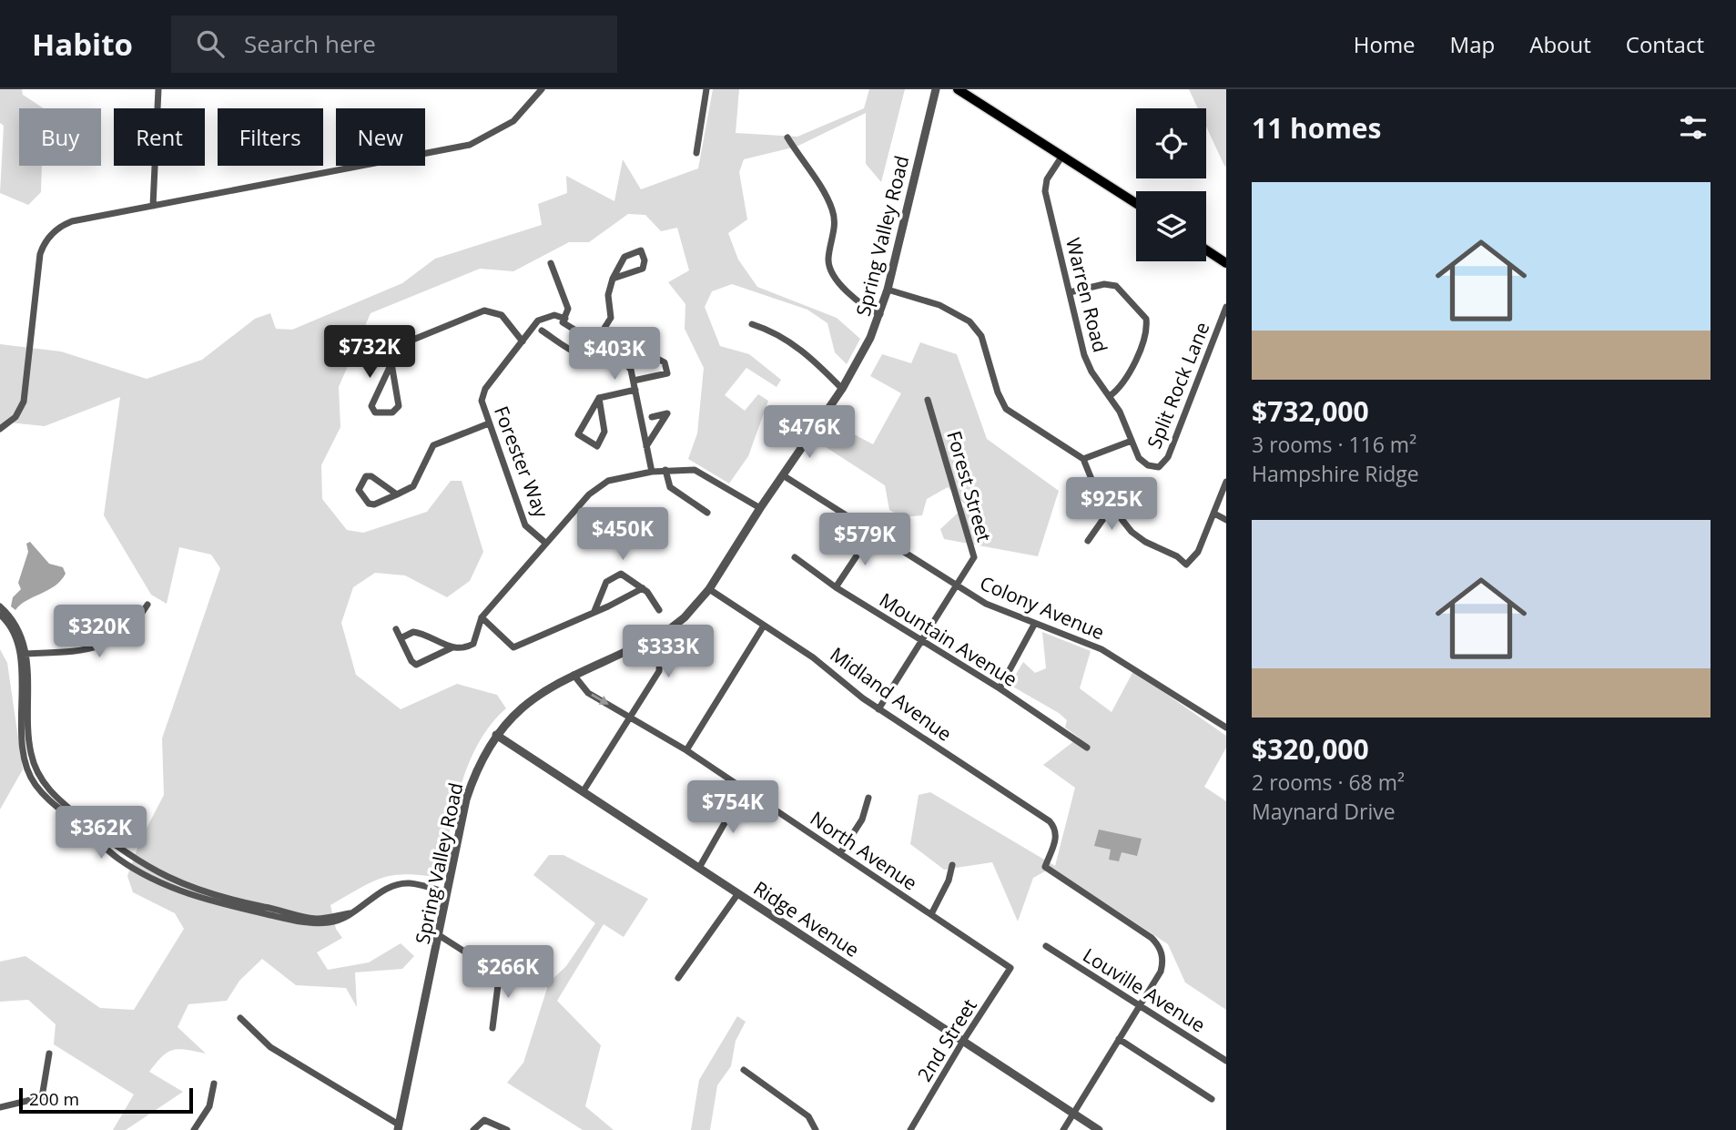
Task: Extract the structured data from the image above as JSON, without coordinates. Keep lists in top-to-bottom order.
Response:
{
  "streets": {
    "street": [
      "Spring Valley Road",
      "Warren Road",
      "Split Rock Lane",
      "Forester Way",
      "Forest Street",
      "Colony Avenue",
      "Mountain Avenue",
      "Midland Avenue",
      "North Avenue",
      "Ridge Avenue",
      "Louville Avenue",
      "2nd Street"
    ]
  },
  "crossings": [
    ["Spring Valley Road", "Colony Avenue"],
    ["Spring Valley Road", "Midland Avenue"],
    ["Spring Valley Road", "North Avenue"],
    ["Spring Valley Road", "Ridge Avenue"],
    ["Warren Road", "Split Rock Lane"],
    ["Forest Street", "Colony Avenue"],
    ["Forest Street", "Mountain Avenue"],
    ["Forest Street", "Midland Avenue"],
    ["Midland Avenue", "Louville Avenue"],
    ["North Avenue", "2nd Street"],
    ["Ridge Avenue", "2nd Street"]
  ],
  "scale_bar": "200 m",
  "page": {
    "header": "Habito",
    "search": "Search here",
    "nav": [
      "Home",
      "Map",
      "About",
      "Contact"
    ],
    "heading": "11 homes",
    "chip": [
      "Buy",
      "Rent",
      "Filters",
      "New"
    ],
    "list": [
      {
        "name": "$732,000",
        "note": "3 rooms · 116 m² · Hampshire Ridge"
      },
      {
        "name": "$320,000",
        "note": "2 rooms · 68 m² · Maynard Drive"
      }
    ],
    "price": [
      "$732K",
      "$403K",
      "$476K",
      "$925K",
      "$450K",
      "$579K",
      "$320K",
      "$333K",
      "$754K",
      "$362K",
      "$266K"
    ],
    "scale": "200 m"
  }
}
